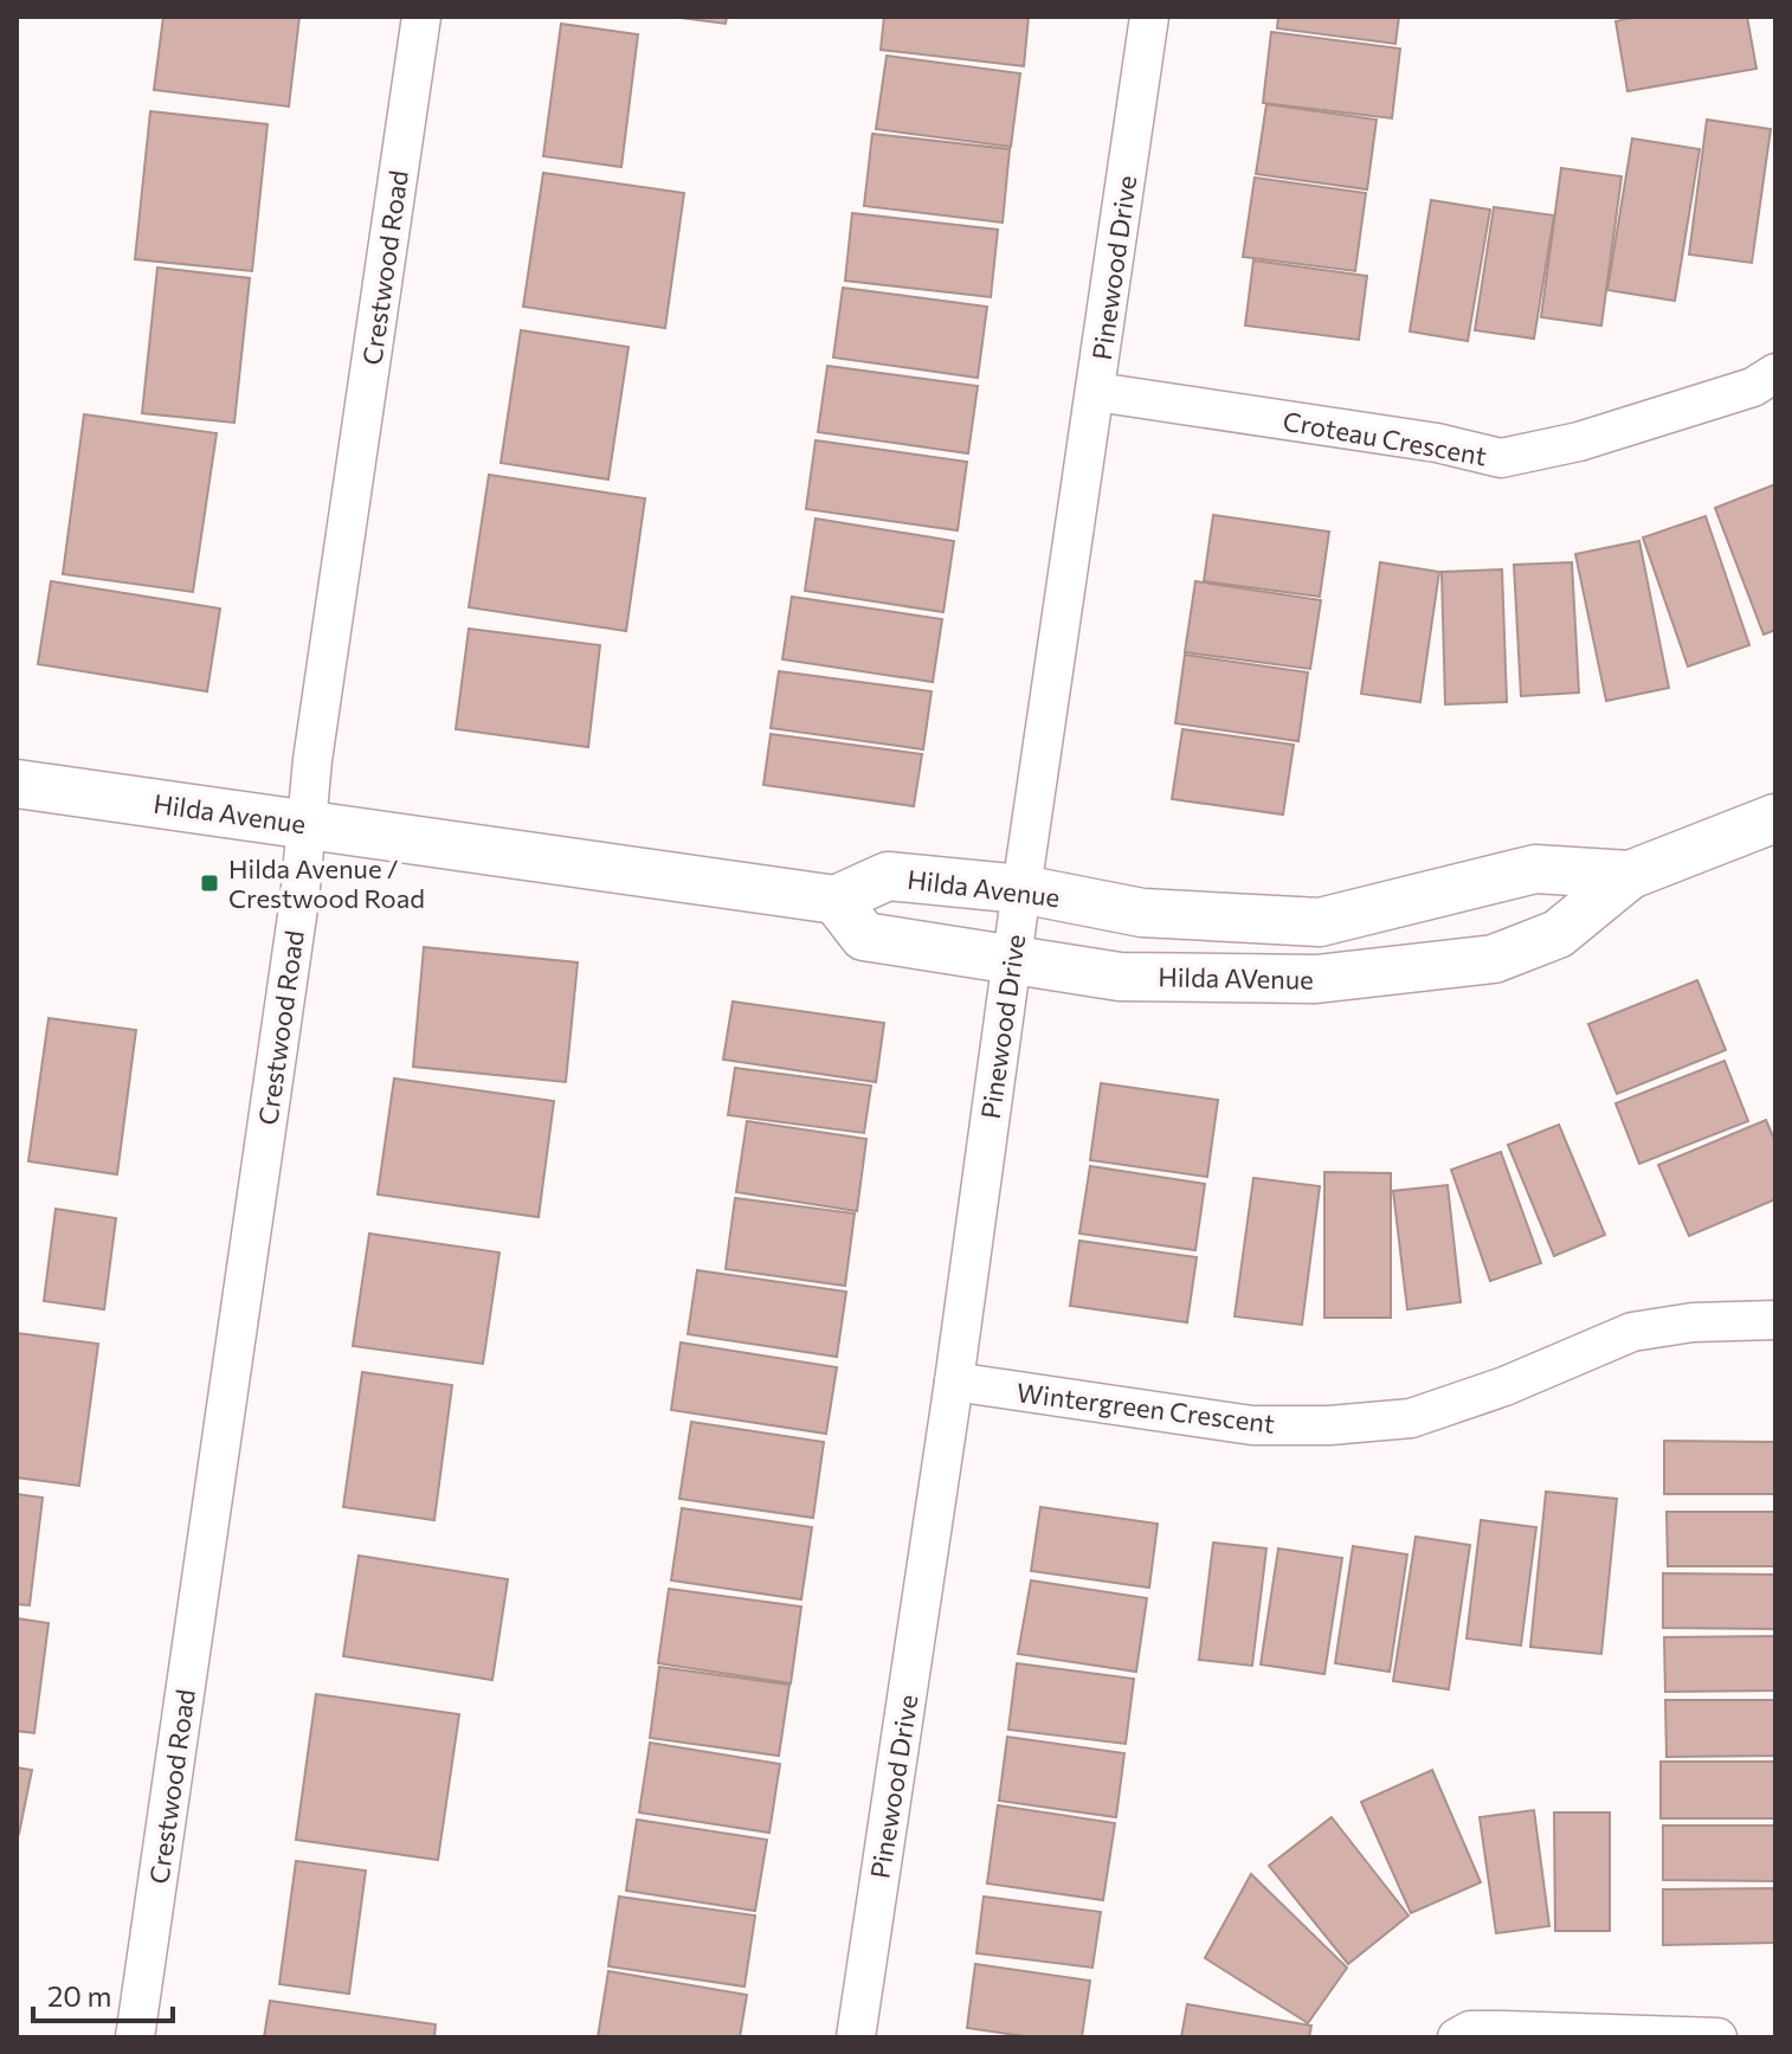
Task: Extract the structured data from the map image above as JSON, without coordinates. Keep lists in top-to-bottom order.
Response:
{
  "streets": {
    "street": [
      "Crestwood Road",
      "Pinewood Drive",
      "Croteau Crescent",
      "Hilda Avenue",
      "Hilda AVenue",
      "Wintergreen Crescent"
    ]
  },
  "crossings": [
    ["Crestwood Road", "Hilda Avenue"],
    ["Pinewood Drive", "Croteau Crescent"],
    ["Pinewood Drive", "Hilda Avenue"],
    ["Pinewood Drive", "Hilda AVenue"],
    ["Pinewood Drive", "Wintergreen Crescent"],
    ["Hilda Avenue", "Hilda AVenue"]
  ],
  "places": {
    "transit": ["Hilda Avenue / Crestwood Road"]
  },
  "scale_bar": "20 m"
}
